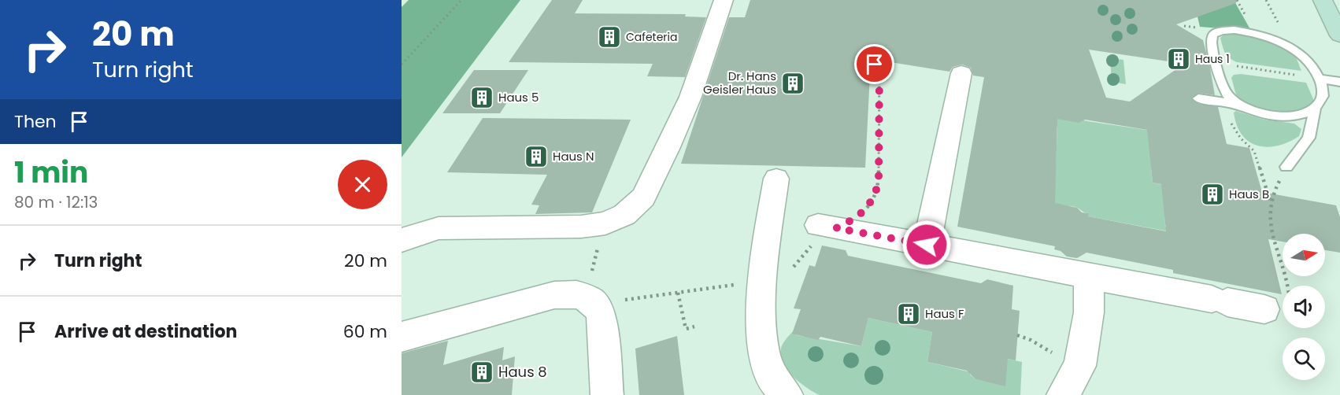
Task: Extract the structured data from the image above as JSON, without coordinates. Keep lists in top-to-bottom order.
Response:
{
  "places": {
    "building": [
      "Cafeteria",
      "Haus 1",
      "Dr. Hans Geisler Haus",
      "Haus 5",
      "Haus N",
      "Haus B",
      "Haus F",
      "Haus 8"
    ]
  },
  "north": "right",
  "page": {
    "turn": ["20 m", "Turn right"],
    "then": "Then",
    "heading": ["1 min", "80 m · 12:13"],
    "list": [
      {
        "name": "Turn right",
        "value": "20 m"
      },
      {
        "name": "Arrive at destination",
        "value": "60 m"
      }
    ]
  }
}
